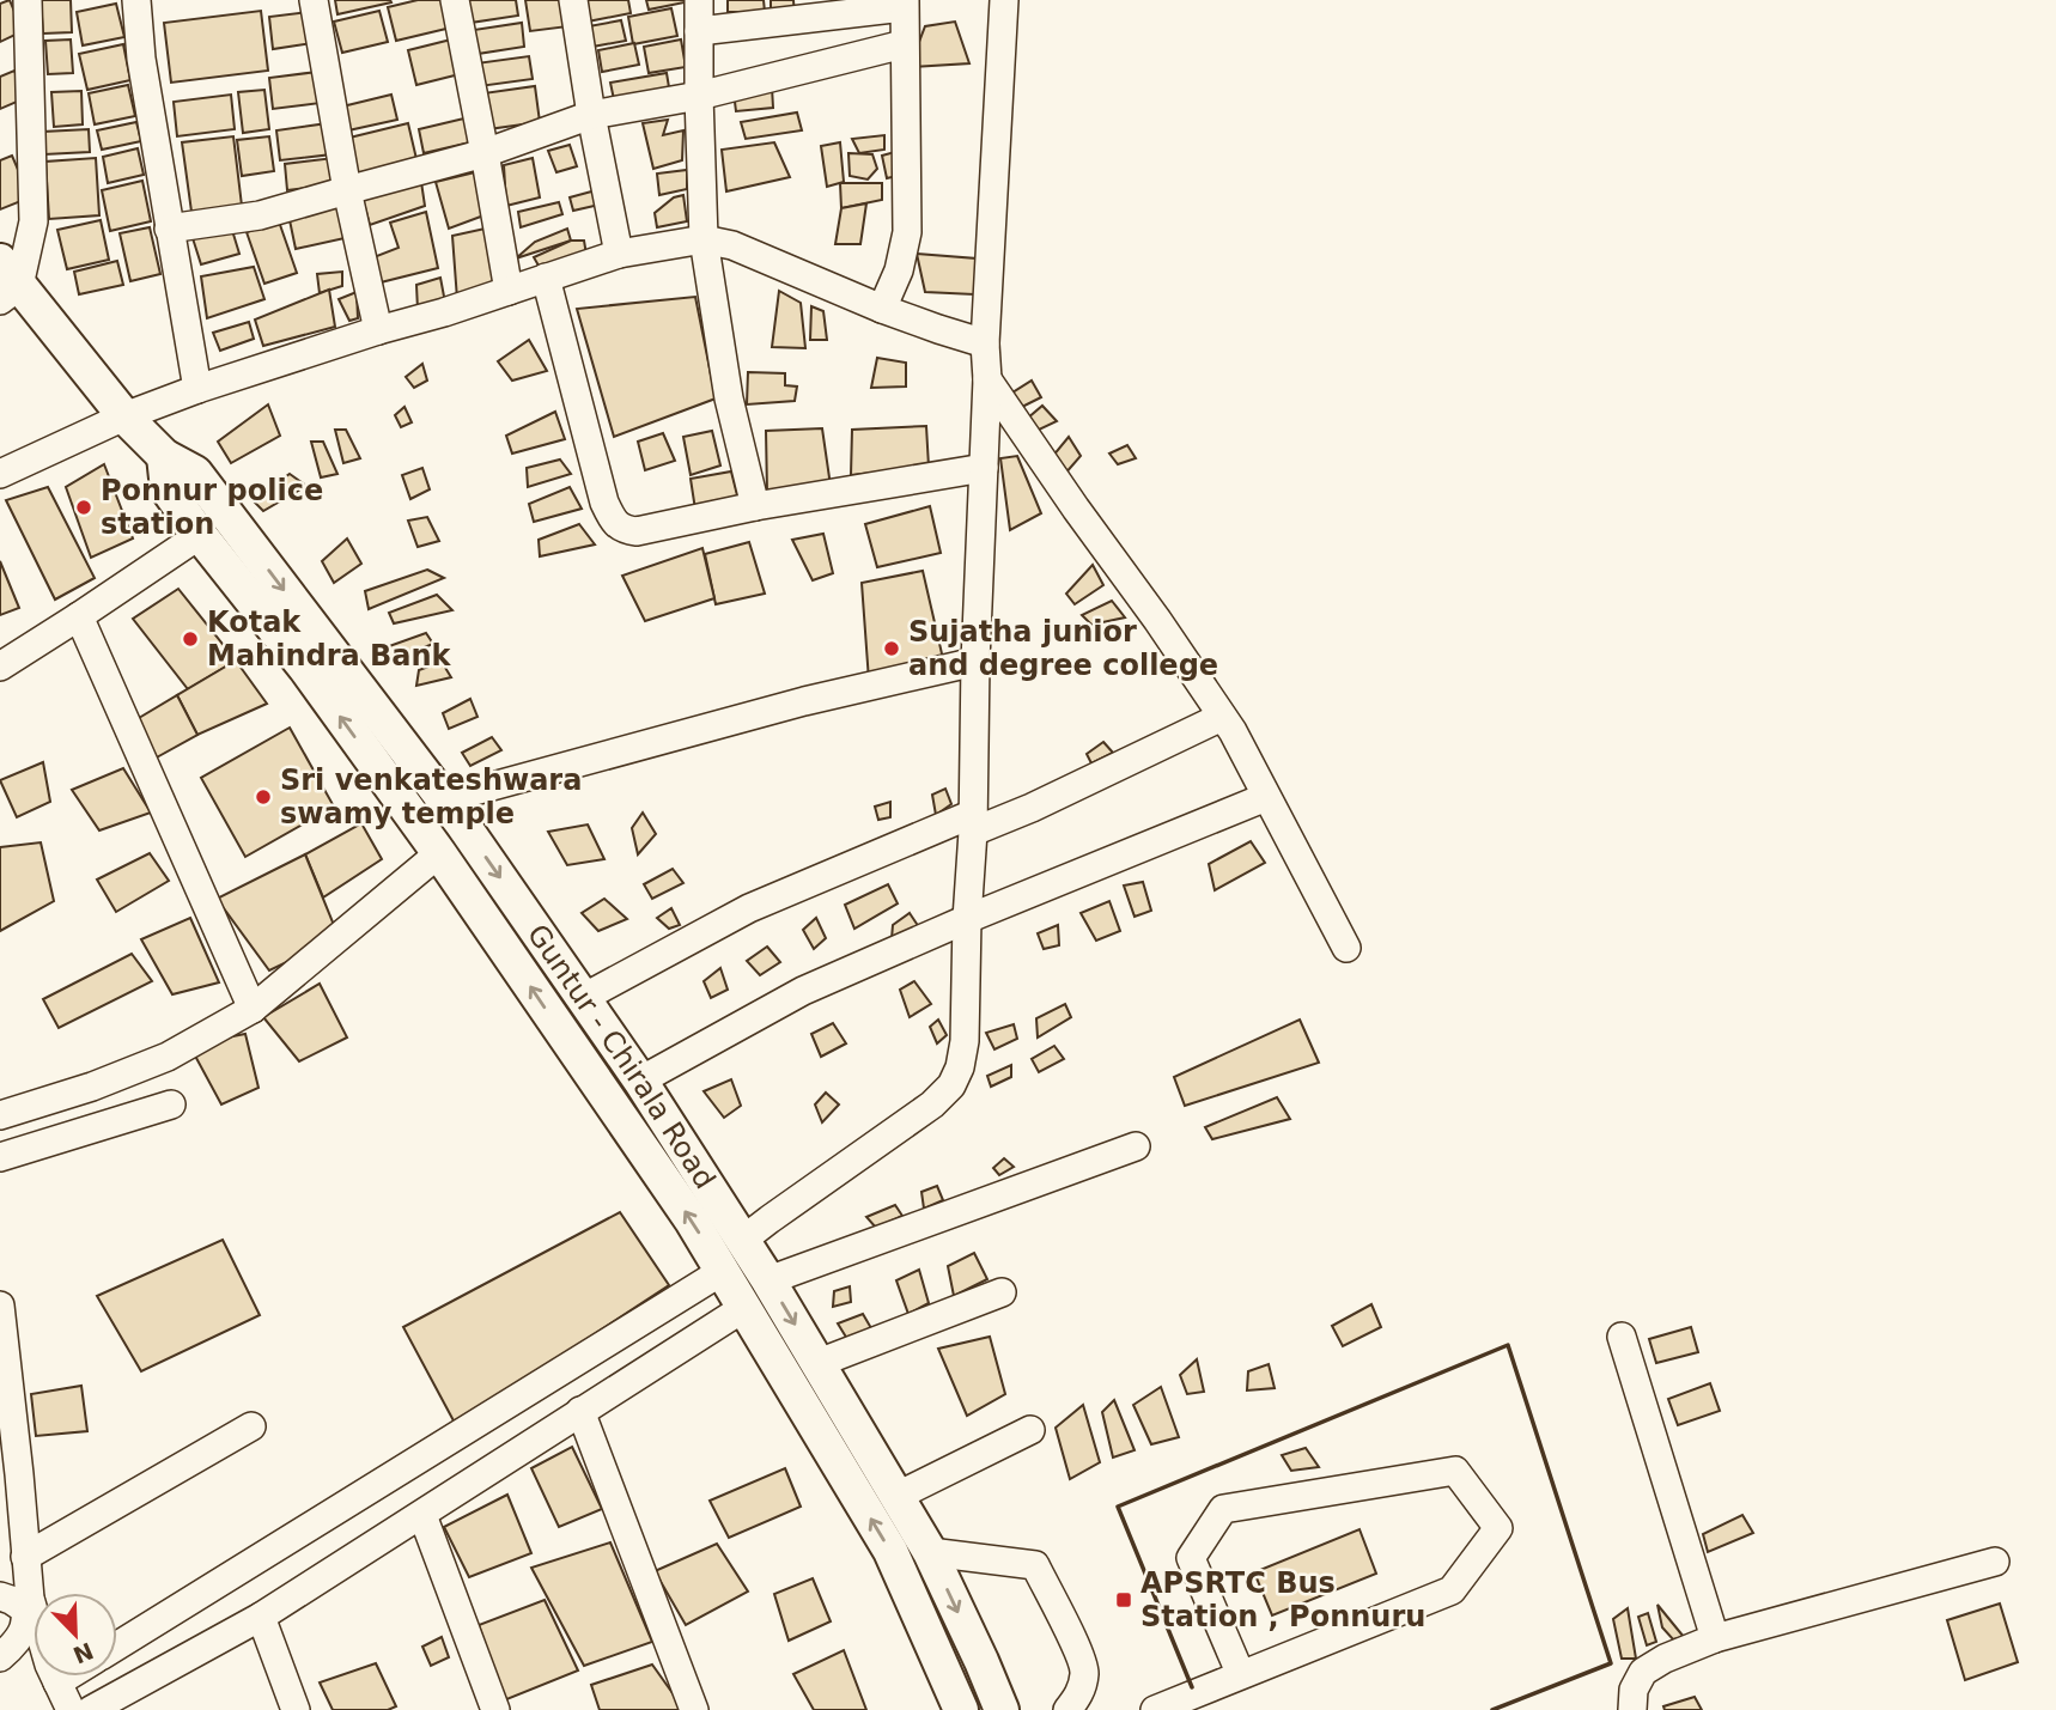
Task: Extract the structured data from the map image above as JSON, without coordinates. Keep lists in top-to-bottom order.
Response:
{
  "streets": {
    "main road": ["Guntur - Chirala Road"]
  },
  "places": {
    "other": [
      "Ponnur police station",
      "Kotak Mahindra Bank",
      "Sujatha junior and degree college",
      "Sri venkateshwara swamy temple"
    ],
    "transit": ["APSRTC Bus Station , Ponnuru"]
  },
  "north": "bottom right"
}
